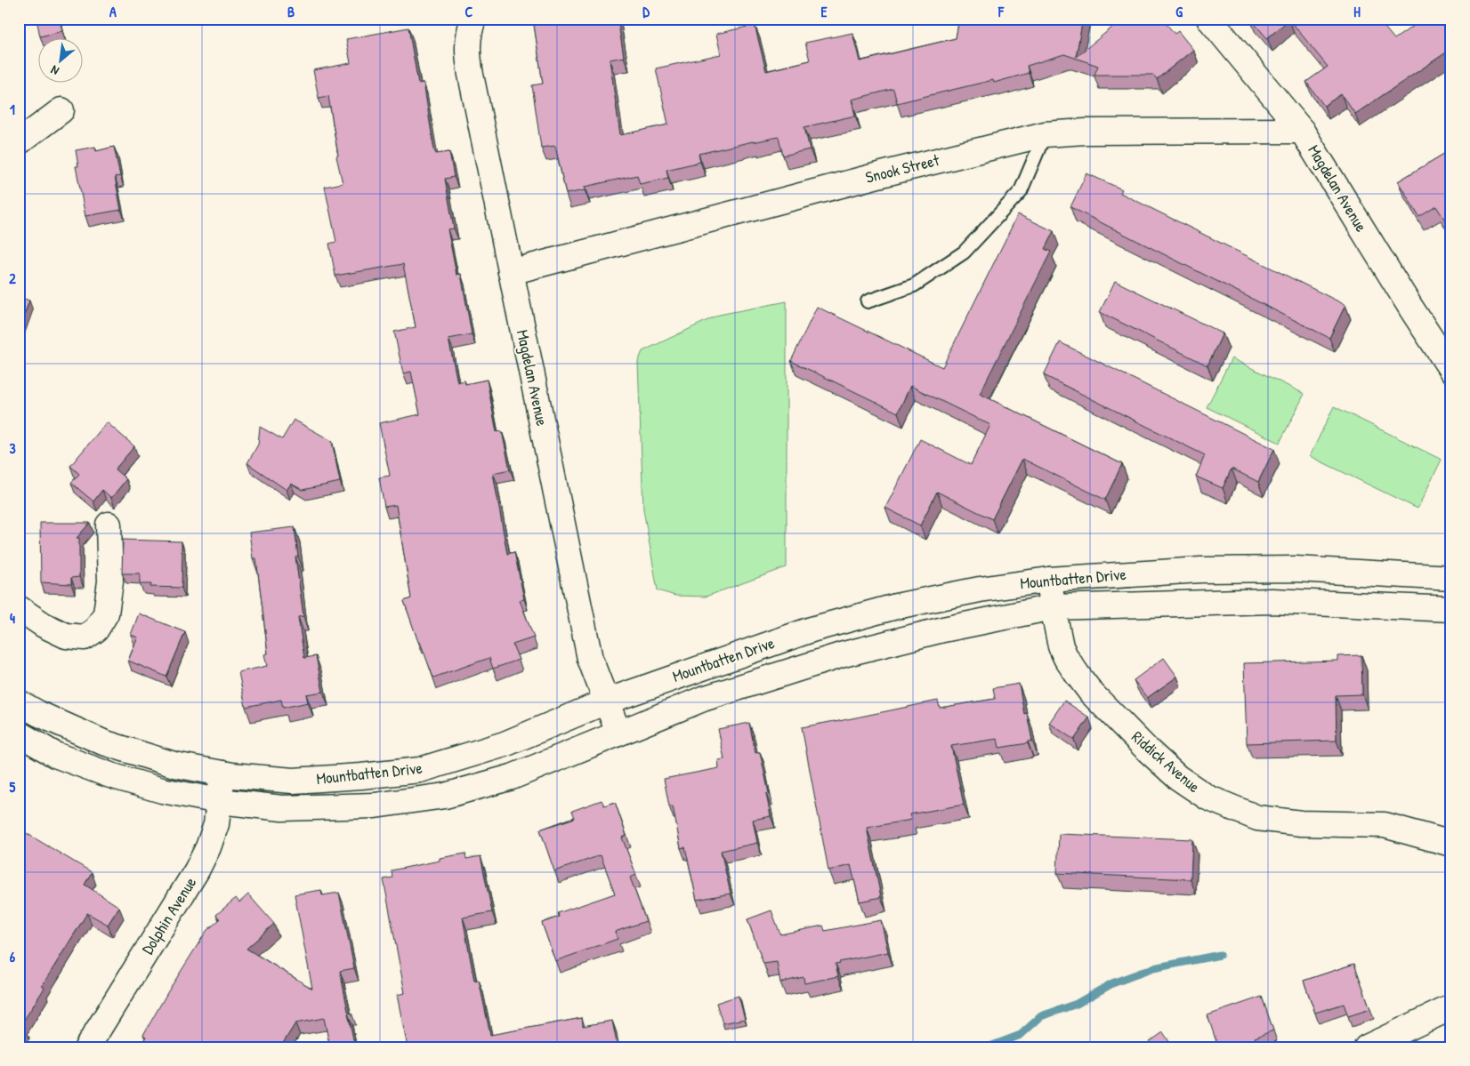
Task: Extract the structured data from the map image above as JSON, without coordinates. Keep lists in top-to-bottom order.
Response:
{
  "streets": {
    "street": [
      "Snook Street",
      "Magdelan Avenue",
      "Mountbatten Drive",
      "Riddick Avenue",
      "Dolphin Avenue"
    ]
  },
  "crossings": [
    ["Snook Street", "Magdelan Avenue"],
    ["Magdelan Avenue", "Mountbatten Drive"],
    ["Mountbatten Drive", "Riddick Avenue"],
    ["Mountbatten Drive", "Dolphin Avenue"]
  ],
  "north": "bottom left",
  "grid": {
    "columns": [
      "A",
      "B",
      "C",
      "D",
      "E",
      "F",
      "G",
      "H"
    ],
    "rows": [
      "1",
      "2",
      "3",
      "4",
      "5",
      "6"
    ]
  }
}
